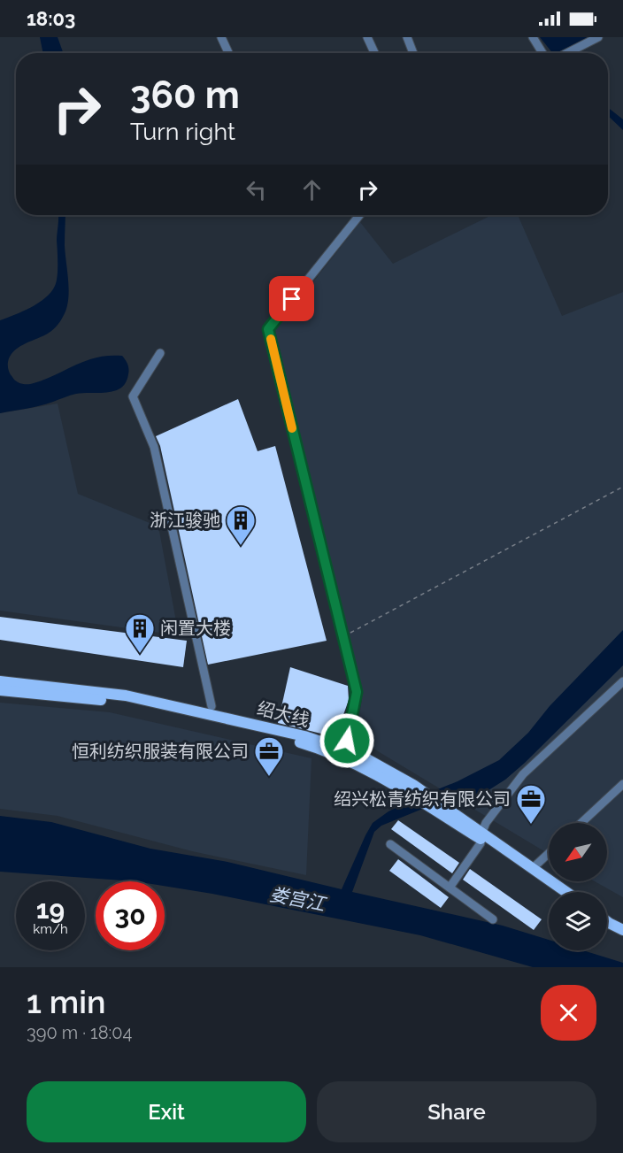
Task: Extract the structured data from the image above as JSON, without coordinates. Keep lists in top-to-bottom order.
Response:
{
  "streets": {
    "main road": ["绍大线"]
  },
  "water": ["娄宫江"],
  "places": {
    "building": ["浙江骏驰", "闲置大楼"],
    "office": ["恒利纺织服装有限公司", "绍兴松青纺织有限公司"]
  },
  "north": "bottom left",
  "page": {
    "status": "18:03",
    "turn": ["360 m", "Turn right"],
    "speed": "19 km/h",
    "limit": "30",
    "heading": ["1 min", "390 m · 18:04"],
    "buttons": ["Exit", "Share"]
  }
}
